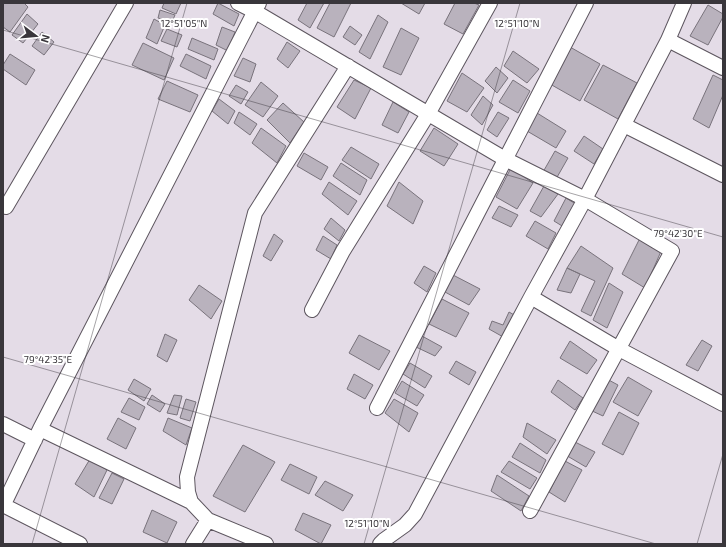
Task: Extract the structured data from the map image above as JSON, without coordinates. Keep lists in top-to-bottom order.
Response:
{
  "north": "right",
  "coordinates": [
    "12°51'05\"N",
    "12°51'10\"N",
    "79°42'30\"E",
    "79°42'35\"E"
  ]
}
